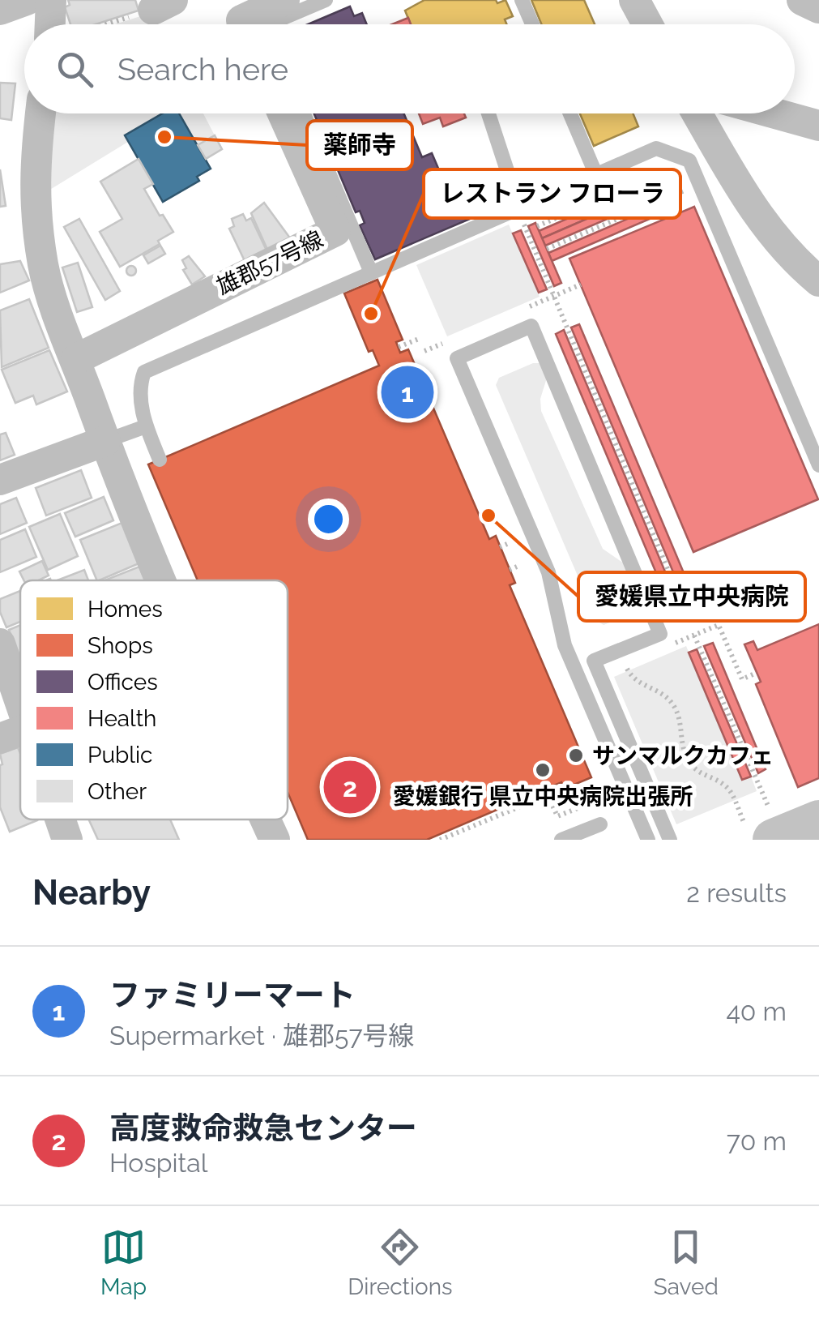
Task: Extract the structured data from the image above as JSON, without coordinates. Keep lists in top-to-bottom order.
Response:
{
  "streets": {
    "street": ["雄郡57号線"]
  },
  "places": [
    "薬師寺",
    "レストラン フローラ",
    "愛媛県立中央病院",
    "サンマルクカフェ",
    "愛媛銀行 県立中央病院出張所"
  ],
  "legend": [
    "Homes",
    "Shops",
    "Offices",
    "Health",
    "Public",
    "Other"
  ],
  "page": {
    "search": "Search here",
    "pins": ["1", "2"],
    "heading": ["Nearby", "2 results"],
    "list": [
      {
        "mark": "1",
        "name": "ファミリーマート",
        "note": "Supermarket · 雄郡57号線",
        "value": "40 m"
      },
      {
        "mark": "2",
        "name": "高度救命救急センター",
        "note": "Hospital",
        "value": "70 m"
      }
    ],
    "nav": ["Map", "Directions", "Saved"]
  }
}
